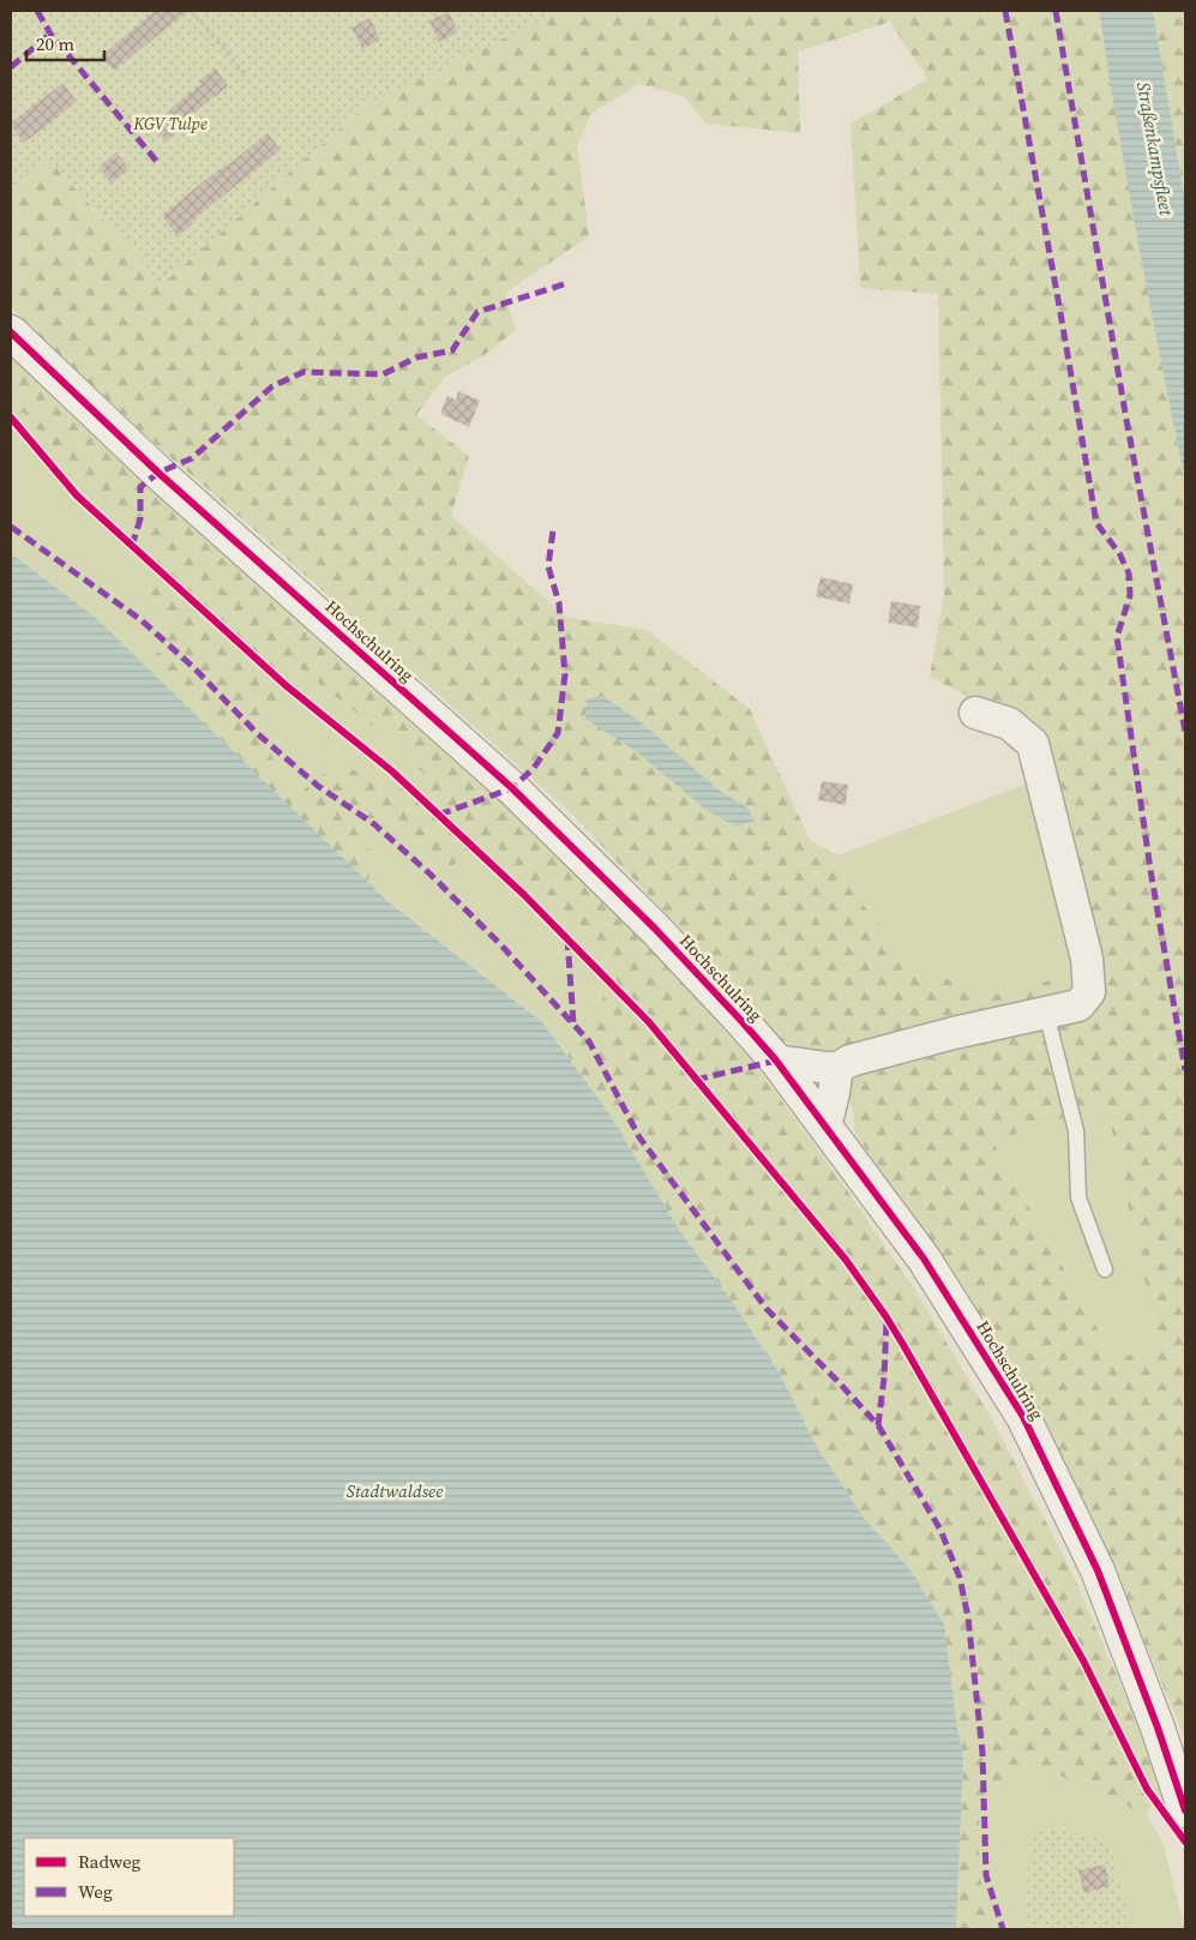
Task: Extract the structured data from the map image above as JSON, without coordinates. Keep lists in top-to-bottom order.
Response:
{
  "streets": {
    "street": ["Hochschulring"]
  },
  "water": ["Straßenkampsfleet", "Stadtwaldsee"],
  "parks": ["KGV Tulpe"],
  "legend": ["Radweg", "Weg"],
  "scale_bar": "20 m"
}
